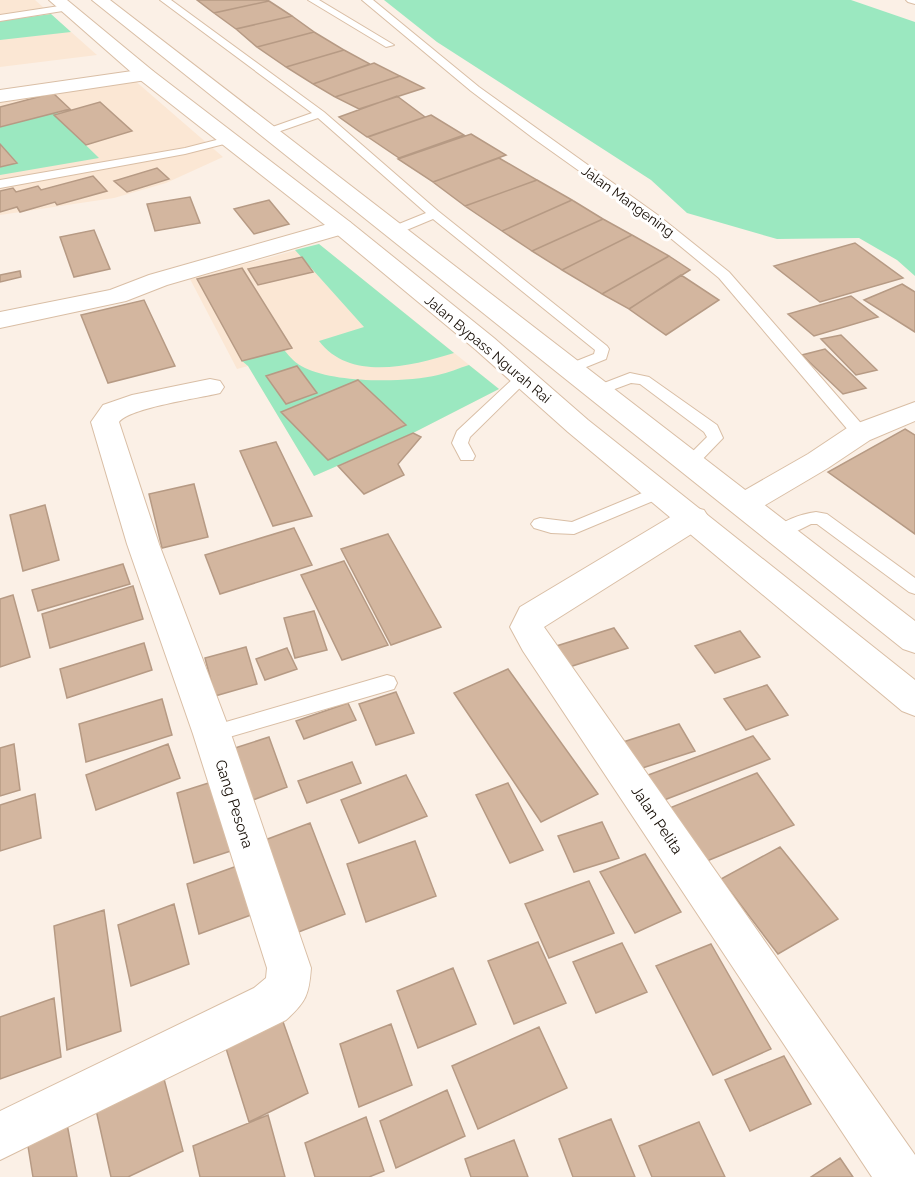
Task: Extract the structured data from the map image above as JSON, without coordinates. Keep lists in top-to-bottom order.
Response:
{
  "streets": {
    "main road": ["Jalan Bypass Ngurah Rai", "Gang Pesona", "Jalan Pelita"],
    "lane": ["Jalan Mangening"]
  },
  "crossings": [
    ["Jalan Bypass Ngurah Rai", "Jalan Pelita"]
  ]
}
